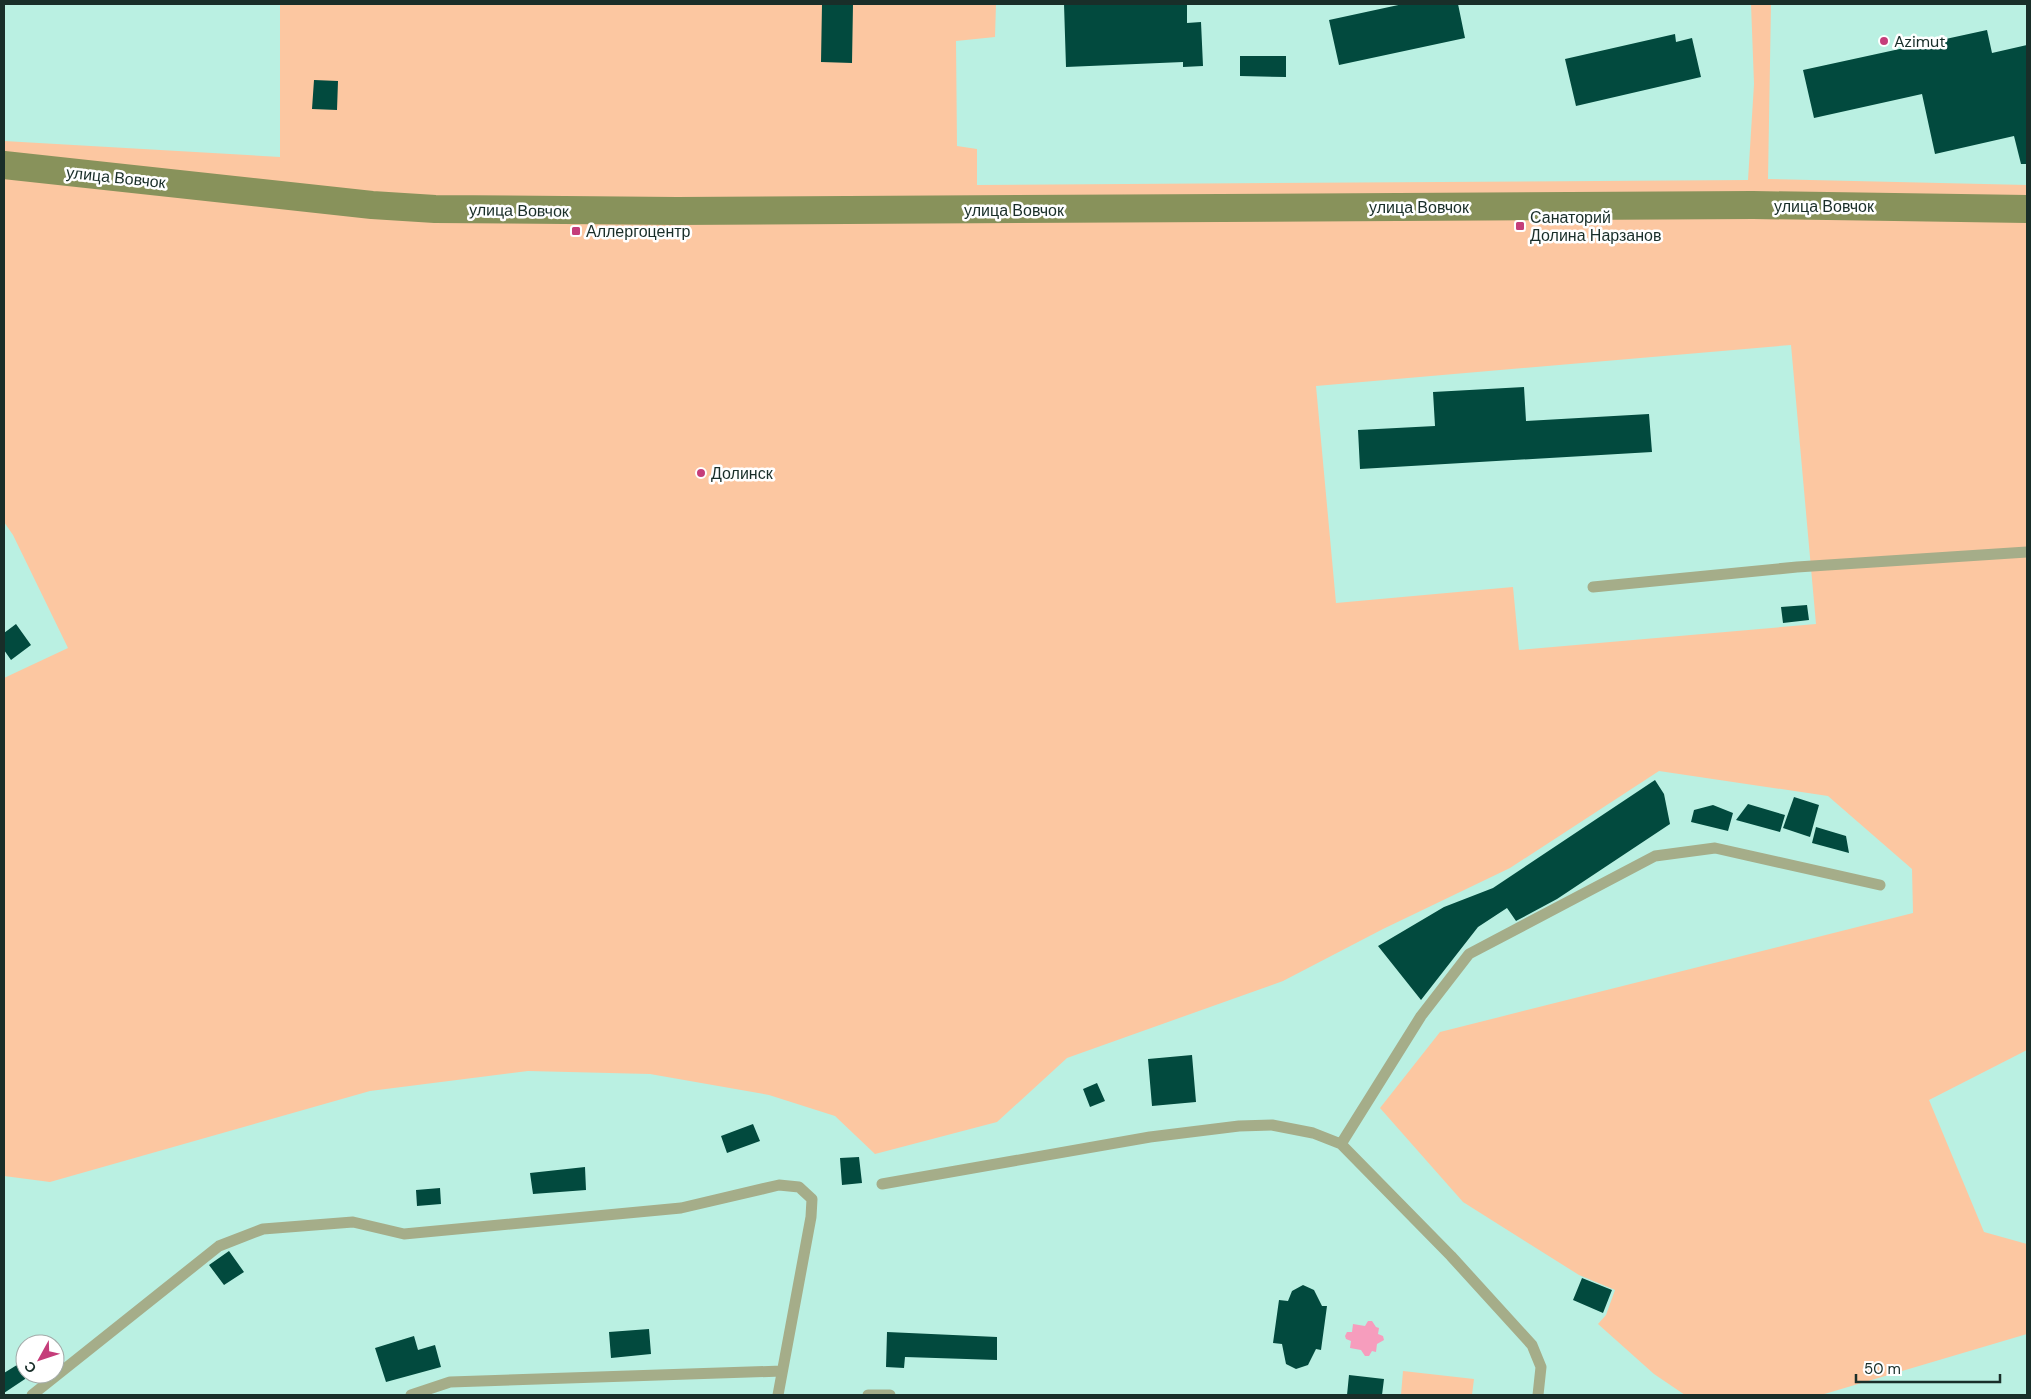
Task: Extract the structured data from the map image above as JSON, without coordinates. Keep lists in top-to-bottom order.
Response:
{
  "streets": {
    "street": ["улица Вовчок"]
  },
  "places": {
    "other": ["Azimut", "Долинск"],
    "transit": ["Санаторий Долина Нарзанов", "Аллергоцентр"]
  },
  "scale_bar": "50 m",
  "north": "bottom left"
}
